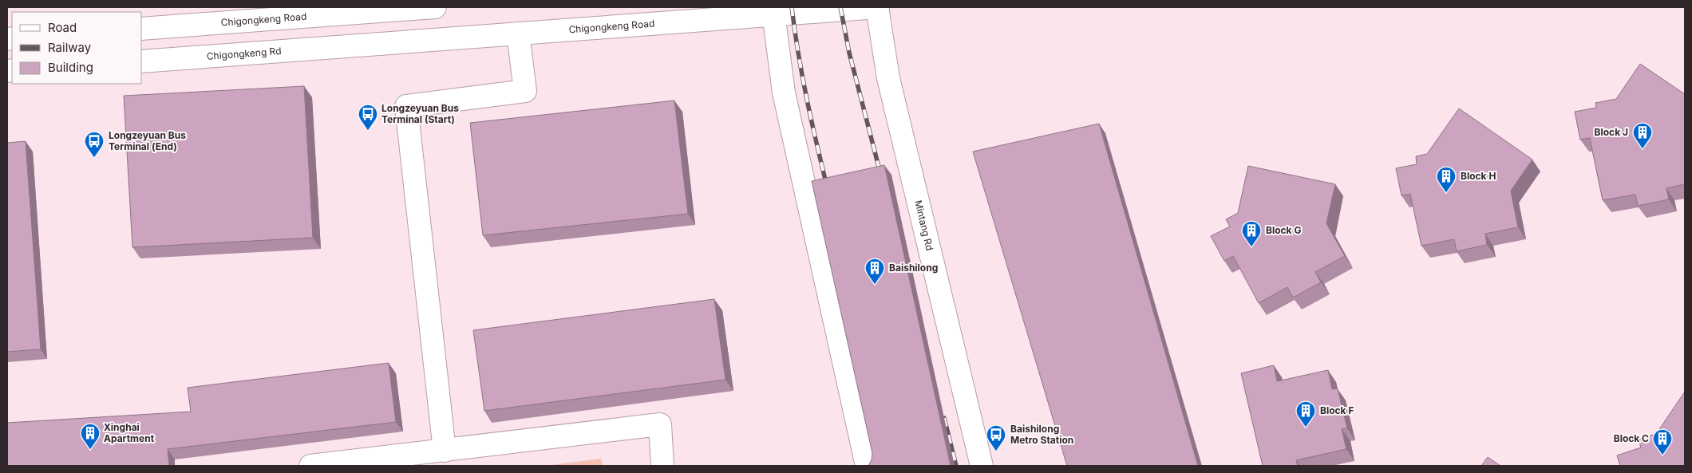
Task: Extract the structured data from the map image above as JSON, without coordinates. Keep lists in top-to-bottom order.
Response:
{
  "streets": {
    "street": ["Chigongkeng Road", "Chigongkeng Rd", "Mintang Rd"]
  },
  "crossings": [
    ["Chigongkeng Road", "Chigongkeng Rd"],
    ["Chigongkeng Road", "Mintang Rd"]
  ],
  "places": {
    "bus stop": ["Longzeyuan Bus Terminal (Start)", "Longzeyuan Bus Terminal (End)", "Baishilong Metro Station"],
    "building": [
      "Block J",
      "Block H",
      "Block G",
      "Baishilong",
      "Block F",
      "Xinghai Apartment",
      "Block C"
    ]
  },
  "legend": ["Road", "Railway", "Building"]
}
